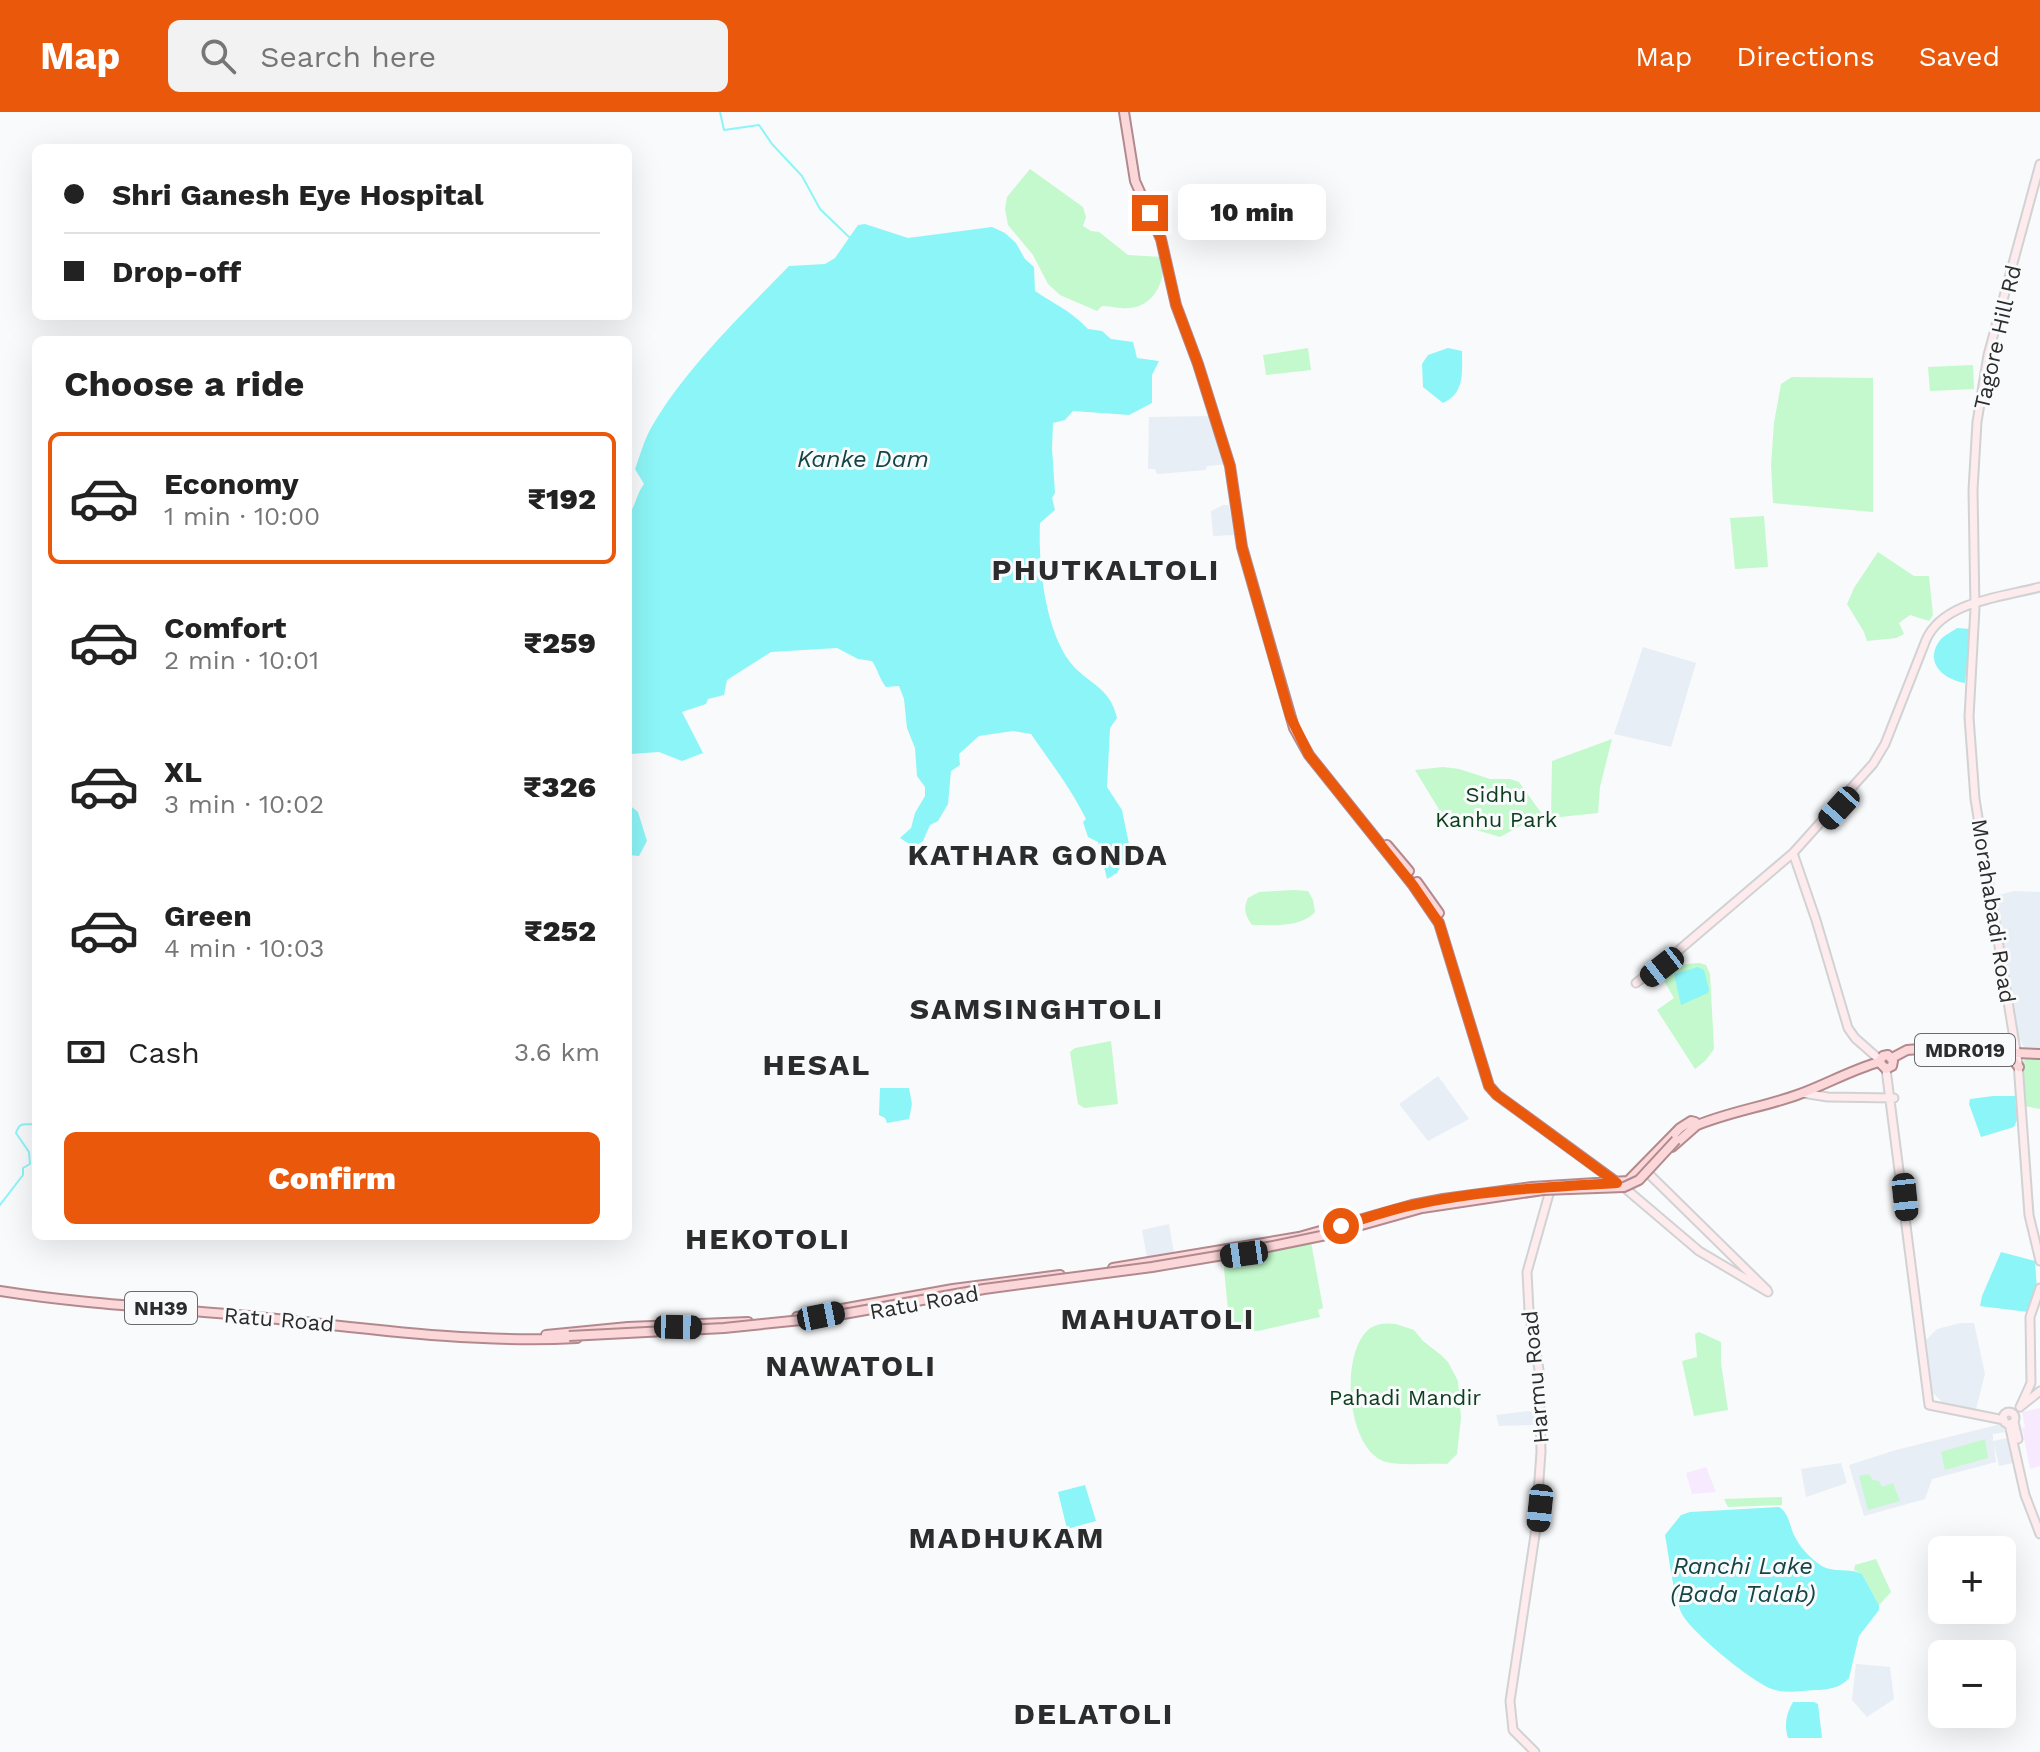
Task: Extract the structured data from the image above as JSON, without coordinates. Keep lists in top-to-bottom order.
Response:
{
  "streets": {
    "main road": [
      "Tagore Hill Rd",
      "Morahabadi Road",
      "MDR019",
      "Ratu Road",
      "NH39",
      "Harmu Road"
    ]
  },
  "crossings": [
    ["Tagore Hill Rd", "Morahabadi Road"],
    ["Morahabadi Road", "MDR019"],
    ["Ratu Road", "Harmu Road"]
  ],
  "districts": [
    "PHUTKALTOLI",
    "KATHAR GONDA",
    "SAMSINGHTOLI",
    "HESAL",
    "HEKOTOLI",
    "MAHUATOLI",
    "NAWATOLI",
    "MADHUKAM",
    "DELATOLI"
  ],
  "water": ["Kanke Dam", "Ranchi Lake (Bada Talab)"],
  "parks": ["Sidhu Kanhu Park", "Pahadi Mandir"],
  "page": {
    "header": "Map",
    "search": "Search here",
    "nav": ["Map", "Directions", "Saved"],
    "banner": ["Shri Ganesh Eye Hospital", "Drop-off"],
    "bubble": "10 min",
    "heading": "Choose a ride",
    "list": [
      {
        "name": "Economy",
        "note": "1 min · 10:00",
        "value": "₹192"
      },
      {
        "name": "Comfort",
        "note": "2 min · 10:01",
        "value": "₹259"
      },
      {
        "name": "XL",
        "note": "3 min · 10:02",
        "value": "₹326"
      },
      {
        "name": "Green",
        "note": "4 min · 10:03",
        "value": "₹252"
      }
    ],
    "pay": ["Cash", "3.6 km"],
    "buttons": "Confirm",
    "map_buttons": ["+", "−"]
  }
}
